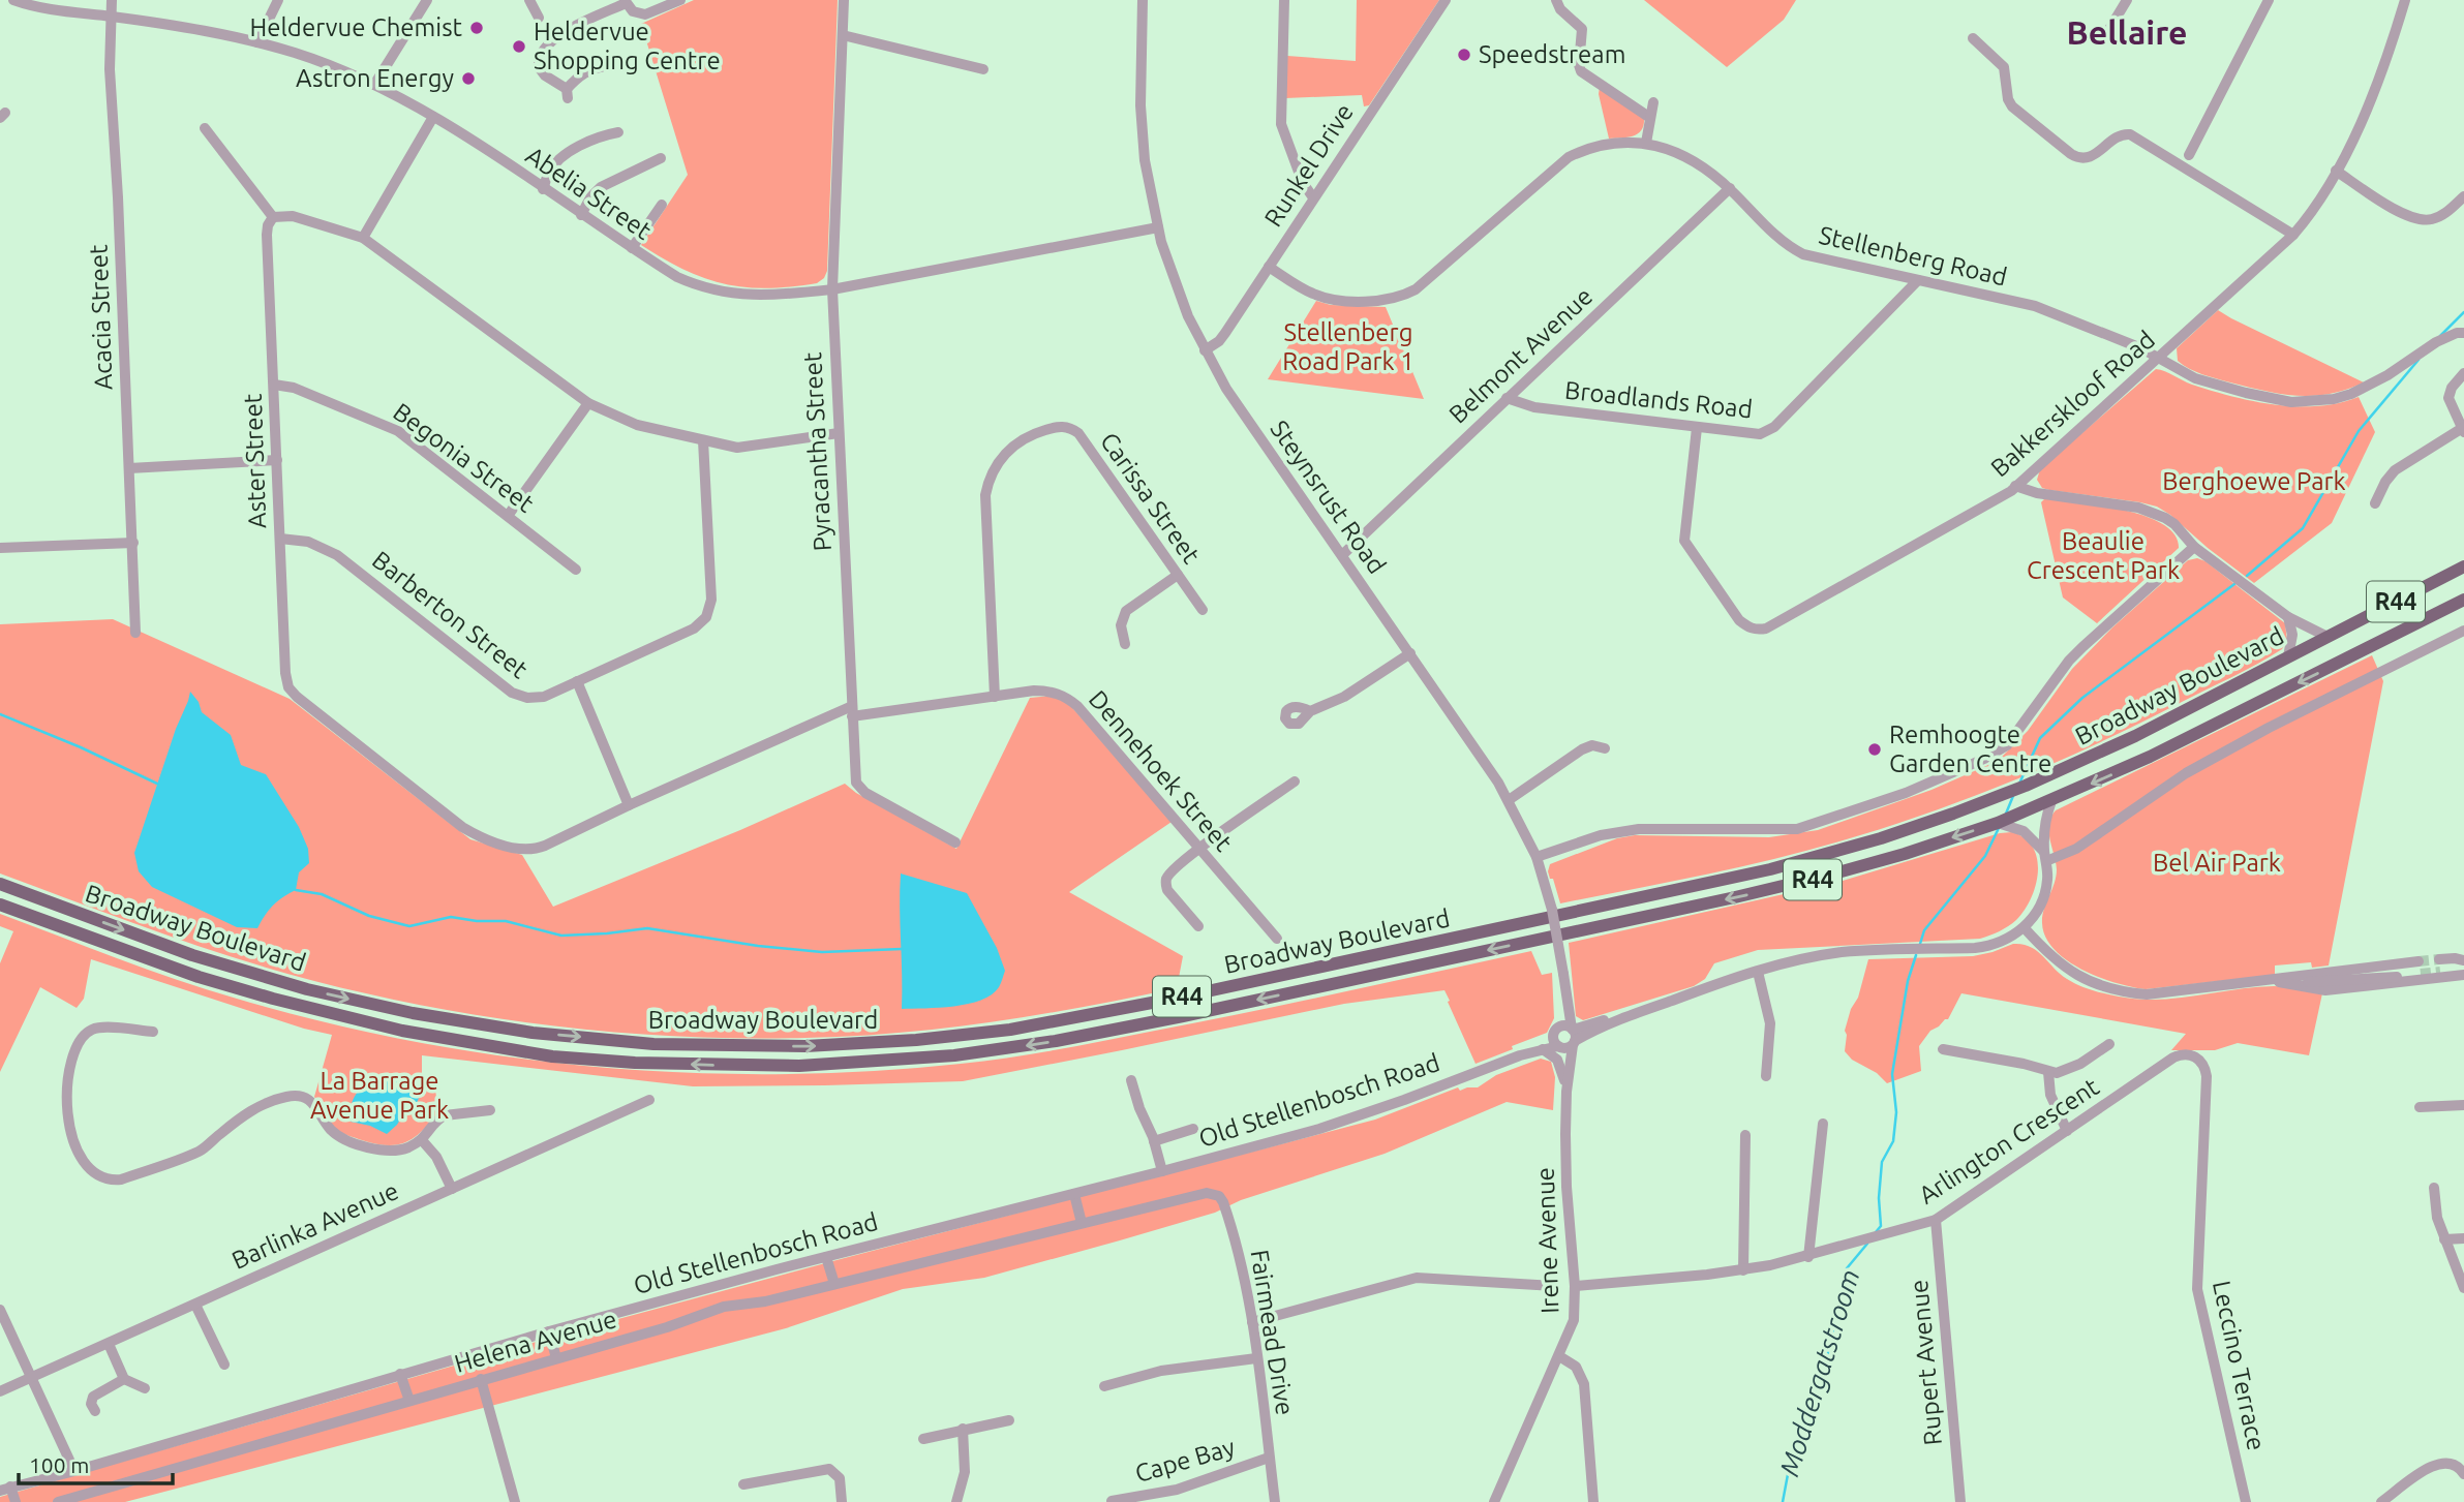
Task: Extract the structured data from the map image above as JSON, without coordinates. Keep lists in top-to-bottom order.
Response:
{
  "streets": {
    "main road": ["R44", "Broadway Boulevard"],
    "street": [
      "Runkel Drive",
      "Abelia Street",
      "Stellenberg Road",
      "Acacia Street",
      "Belmont Avenue",
      "Broadlands Road",
      "Bakkerskloof Road",
      "Pyracantha Street",
      "Begonia Street",
      "Aster Street",
      "Steynsrust Road",
      "Carissa Street",
      "Barberton Street",
      "Dennehoek Street",
      "Old Stellenbosch Road",
      "Arlington Crescent",
      "Barlinka Avenue",
      "Irene Avenue",
      "Fairmead Drive",
      "Helena Avenue",
      "Rupert Avenue",
      "Leccino Terrace",
      "Cape Bay"
    ]
  },
  "crossings": [
    ["Runkel Drive", "Stellenberg Road"],
    ["Runkel Drive", "Steynsrust Road"],
    ["Abelia Street", "Acacia Street"],
    ["Abelia Street", "Pyracantha Street"],
    ["Abelia Street", "Steynsrust Road"],
    ["Stellenberg Road", "Belmont Avenue"],
    ["Stellenberg Road", "Broadlands Road"],
    ["Stellenberg Road", "Bakkerskloof Road"],
    ["Belmont Avenue", "Broadlands Road"],
    ["Belmont Avenue", "Steynsrust Road"],
    ["Broadlands Road", "Bakkerskloof Road"],
    ["Pyracantha Street", "Aster Street"],
    ["Pyracantha Street", "Dennehoek Street"],
    ["Begonia Street", "Aster Street"],
    ["Aster Street", "Barberton Street"],
    ["Aster Street", "Dennehoek Street"],
    ["Steynsrust Road", "Old Stellenbosch Road"],
    ["Steynsrust Road", "Irene Avenue"],
    ["Carissa Street", "Dennehoek Street"],
    ["Old Stellenbosch Road", "Irene Avenue"],
    ["Arlington Crescent", "Irene Avenue"],
    ["Arlington Crescent", "Rupert Avenue"],
    ["Arlington Crescent", "Leccino Terrace"],
    ["Fairmead Drive", "Helena Avenue"],
    ["Fairmead Drive", "Cape Bay"]
  ],
  "districts": ["Bellaire"],
  "water": ["Moddergatstroom"],
  "parks": [
    "Stellenberg Road Park 1",
    "Berghoewe Park",
    "Beaulie Crescent Park",
    "Bel Air Park",
    "La Barrage Avenue Park"
  ],
  "places": [
    "Heldervue Chemist",
    "Heldervue Shopping Centre",
    "Speedstream",
    "Astron Energy",
    "Remhoogte Garden Centre"
  ],
  "scale_bar": "100 m"
}
